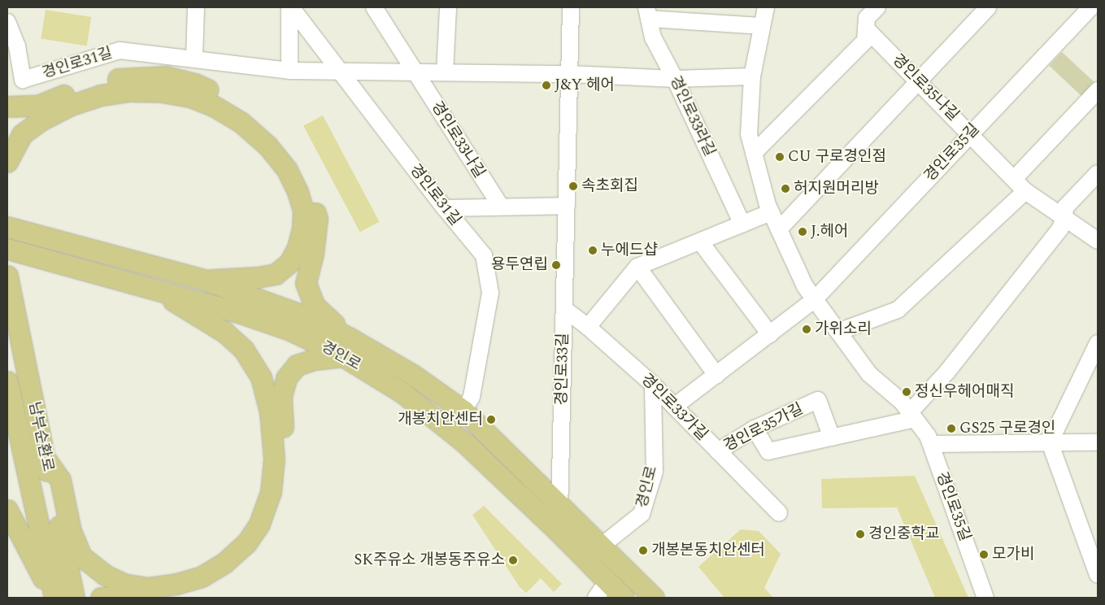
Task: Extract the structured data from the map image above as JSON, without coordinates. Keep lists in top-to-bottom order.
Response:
{
  "streets": {
    "main road": ["경인로", "남부순환로"],
    "street": [
      "경인로31길",
      "경인로35나길",
      "경인로33라길",
      "경인로33나길",
      "경인로35길",
      "경인로33길",
      "경인로33가길",
      "경인로35가길"
    ]
  },
  "crossings": [
    ["경인로31길", "경인로"],
    ["경인로35나길", "경인로35길"],
    ["경인로35길", "경인로33가길"],
    ["경인로", "경인로33길"],
    ["경인로", "경인로33가길"],
    ["경인로33길", "경인로33가길"],
    ["경인로33가길", "경인로35가길"]
  ],
  "places": [
    "J&Y 헤어",
    "CU 구로경인점",
    "속초회집",
    "허지원머리방",
    "J.헤어",
    "누에드샵",
    "용두연립",
    "가위소리",
    "정신우헤어매직",
    "개봉치안센터",
    "GS25 구로경인",
    "경인중학교",
    "개봉본동치안센터",
    "모가비",
    "SK주유소 개봉동주유소"
  ]
}
